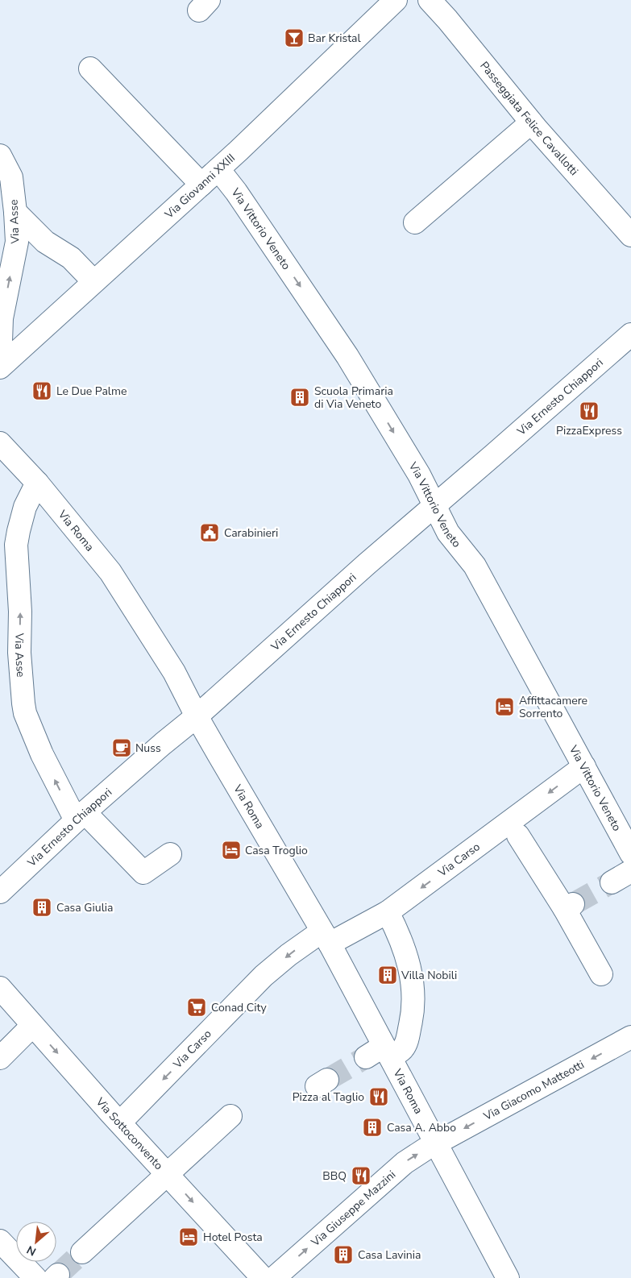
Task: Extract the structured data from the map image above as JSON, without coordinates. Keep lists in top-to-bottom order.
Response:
{
  "streets": {
    "street": [
      "Passeggiata Felice Cavallotti",
      "Via Giovanni XXIII",
      "Via Asse",
      "Via Vittorio Veneto",
      "Via Ernesto Chiappori",
      "Via Roma",
      "Via Carso",
      "Via Giacomo Matteotti",
      "Via Sottoconvento",
      "Via Giuseppe Mazzini"
    ]
  },
  "crossings": [
    ["Via Giovanni XXIII", "Via Asse"],
    ["Via Giovanni XXIII", "Via Vittorio Veneto"],
    ["Via Asse", "Via Ernesto Chiappori"],
    ["Via Asse", "Via Roma"],
    ["Via Vittorio Veneto", "Via Ernesto Chiappori"],
    ["Via Vittorio Veneto", "Via Carso"],
    ["Via Ernesto Chiappori", "Via Roma"],
    ["Via Roma", "Via Carso"],
    ["Via Roma", "Via Giacomo Matteotti"],
    ["Via Roma", "Via Giuseppe Mazzini"],
    ["Via Carso", "Via Sottoconvento"],
    ["Via Giacomo Matteotti", "Via Giuseppe Mazzini"],
    ["Via Sottoconvento", "Via Giuseppe Mazzini"]
  ],
  "one_way": [
    "Via Asse",
    "Via Vittorio Veneto",
    "Via Carso",
    "Via Giacomo Matteotti",
    "Via Sottoconvento"
  ],
  "places": {
    "bar": ["Bar Kristal"],
    "restaurant": [
      "Le Due Palme",
      "PizzaExpress",
      "Pizza al Taglio",
      "BBQ"
    ],
    "building": [
      "Scuola Primaria di Via Veneto",
      "Casa Giulia",
      "Villa Nobili",
      "Casa A. Abbo",
      "Casa Lavinia"
    ],
    "public building": ["Carabinieri"],
    "hotel": ["Affittacamere Sorrento", "Casa Troglio", "Hotel Posta"],
    "cafe": ["Nuss"],
    "supermarket": ["Conad City"]
  },
  "north": "bottom left"
}
